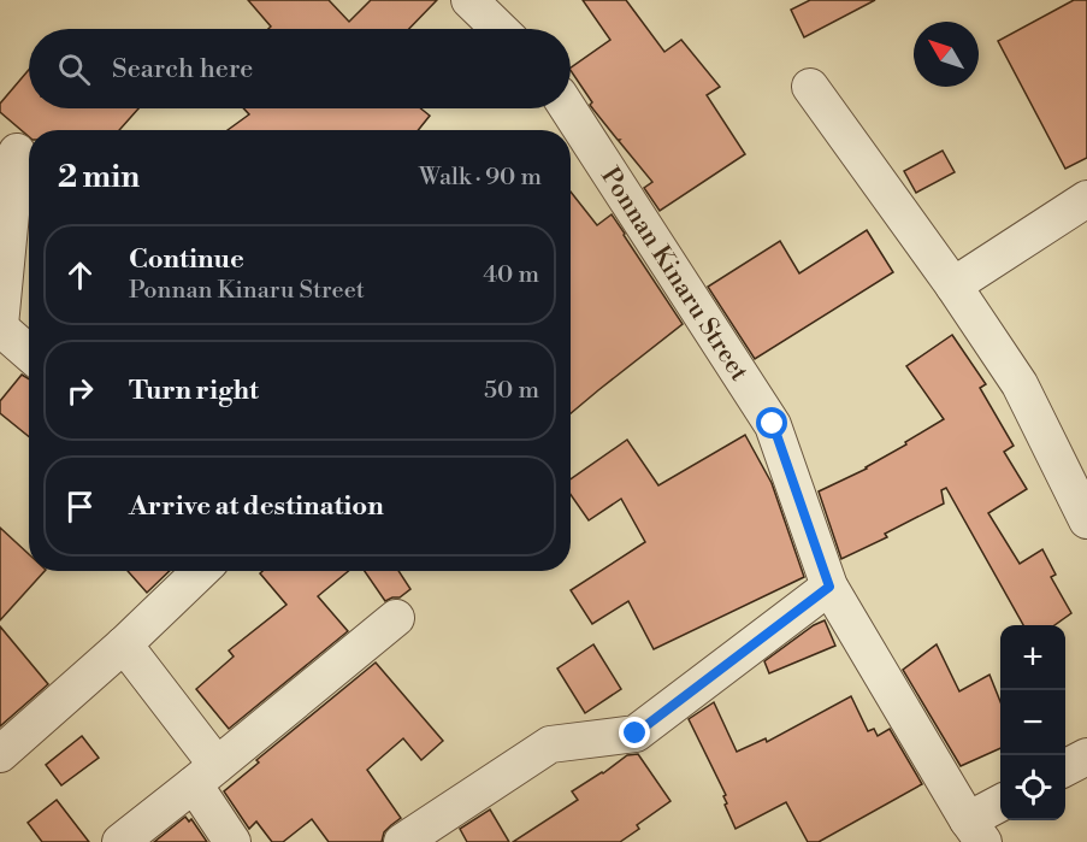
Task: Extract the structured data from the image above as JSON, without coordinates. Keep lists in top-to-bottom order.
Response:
{
  "streets": {
    "street": ["Ponnan Kinaru Street"]
  },
  "north": "top left",
  "page": {
    "search": "Search here",
    "heading": ["2 min", "Walk · 90 m"],
    "list": [
      ["Continue", "Ponnan Kinaru Street", "40 m"],
      ["Turn right", "50 m"],
      "Arrive at destination"
    ],
    "map_buttons": ["+", "−"]
  }
}
